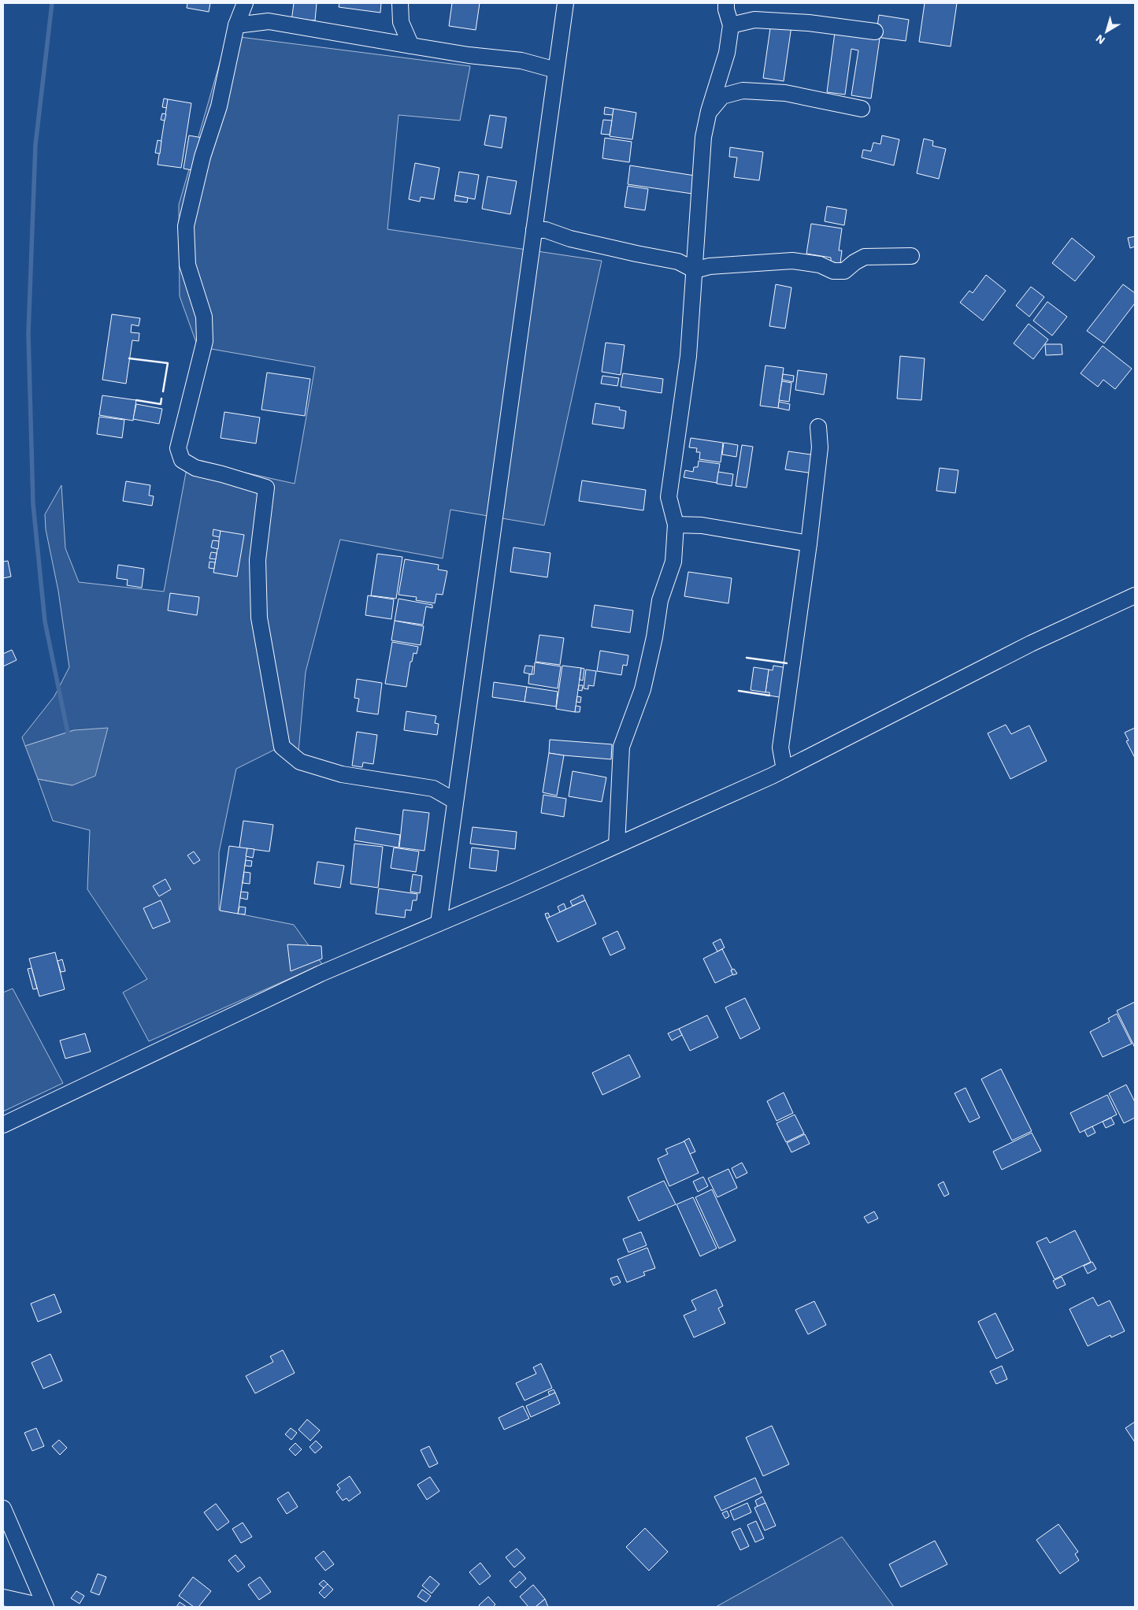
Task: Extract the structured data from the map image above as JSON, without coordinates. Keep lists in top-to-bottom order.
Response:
{
  "north": "bottom left"
}
